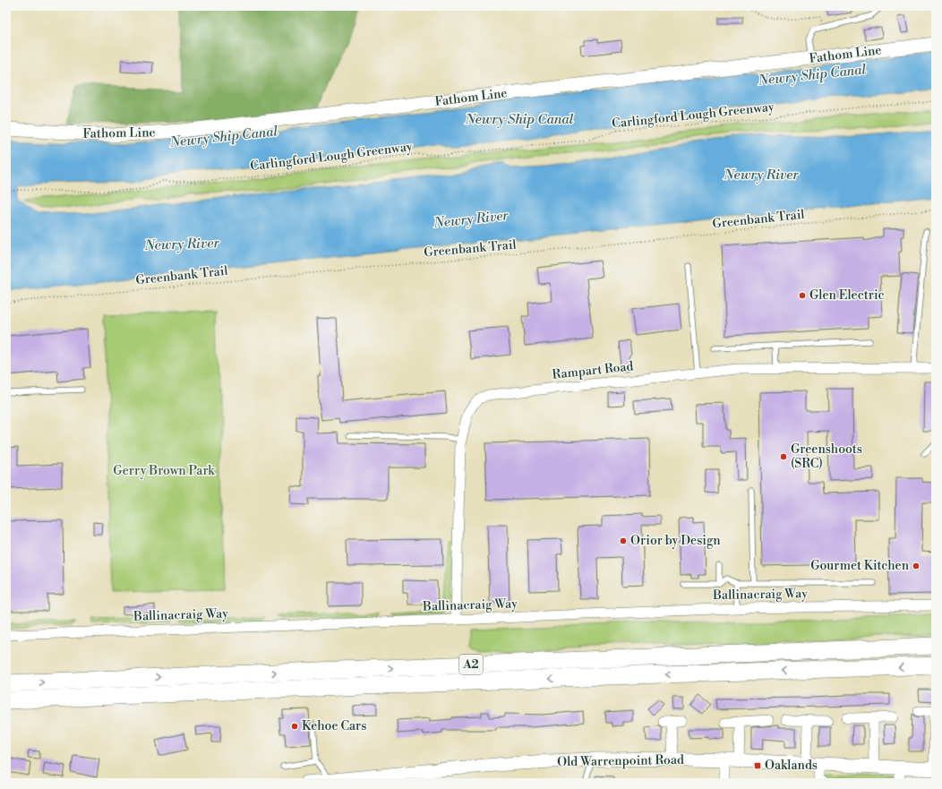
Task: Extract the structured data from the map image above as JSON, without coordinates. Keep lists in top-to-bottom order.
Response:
{
  "streets": {
    "highway": ["A2"],
    "main road": ["Fathom Line", "Old Warrenpoint Road"],
    "street": ["Rampart Road", "Ballinacraig Way"],
    "path": ["Carlingford Lough Greenway", "Greenbank Trail"]
  },
  "crossings": [
    ["Rampart Road", "Ballinacraig Way"]
  ],
  "water": ["Newry Ship Canal", "Newry River"],
  "parks": ["Gerry Brown Park"],
  "places": {
    "other": [
      "Glen Electric",
      "Greenshoots (SRC)",
      "Orior by Design",
      "Gourmet Kitchen",
      "Kehoe Cars"
    ],
    "transit": ["Oaklands"]
  }
}
